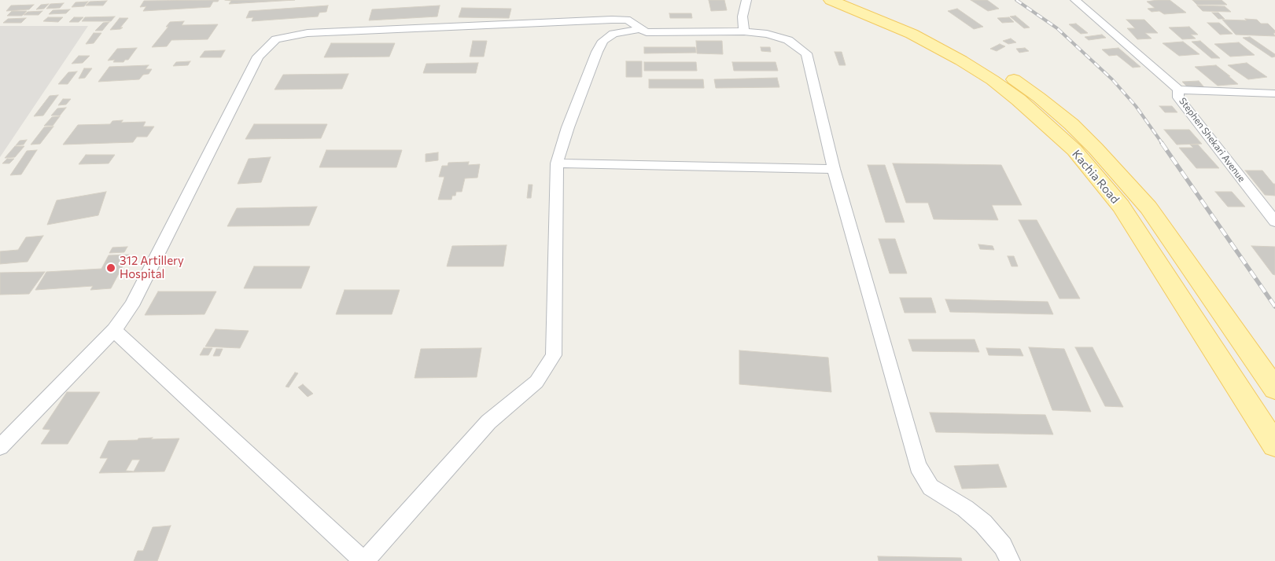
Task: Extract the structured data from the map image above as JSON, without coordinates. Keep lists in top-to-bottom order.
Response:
{
  "streets": {
    "main road": ["Kachia Road"],
    "street": ["Stephen Shekari Avenue"]
  },
  "places": ["312 Artillery Hospital"]
}
